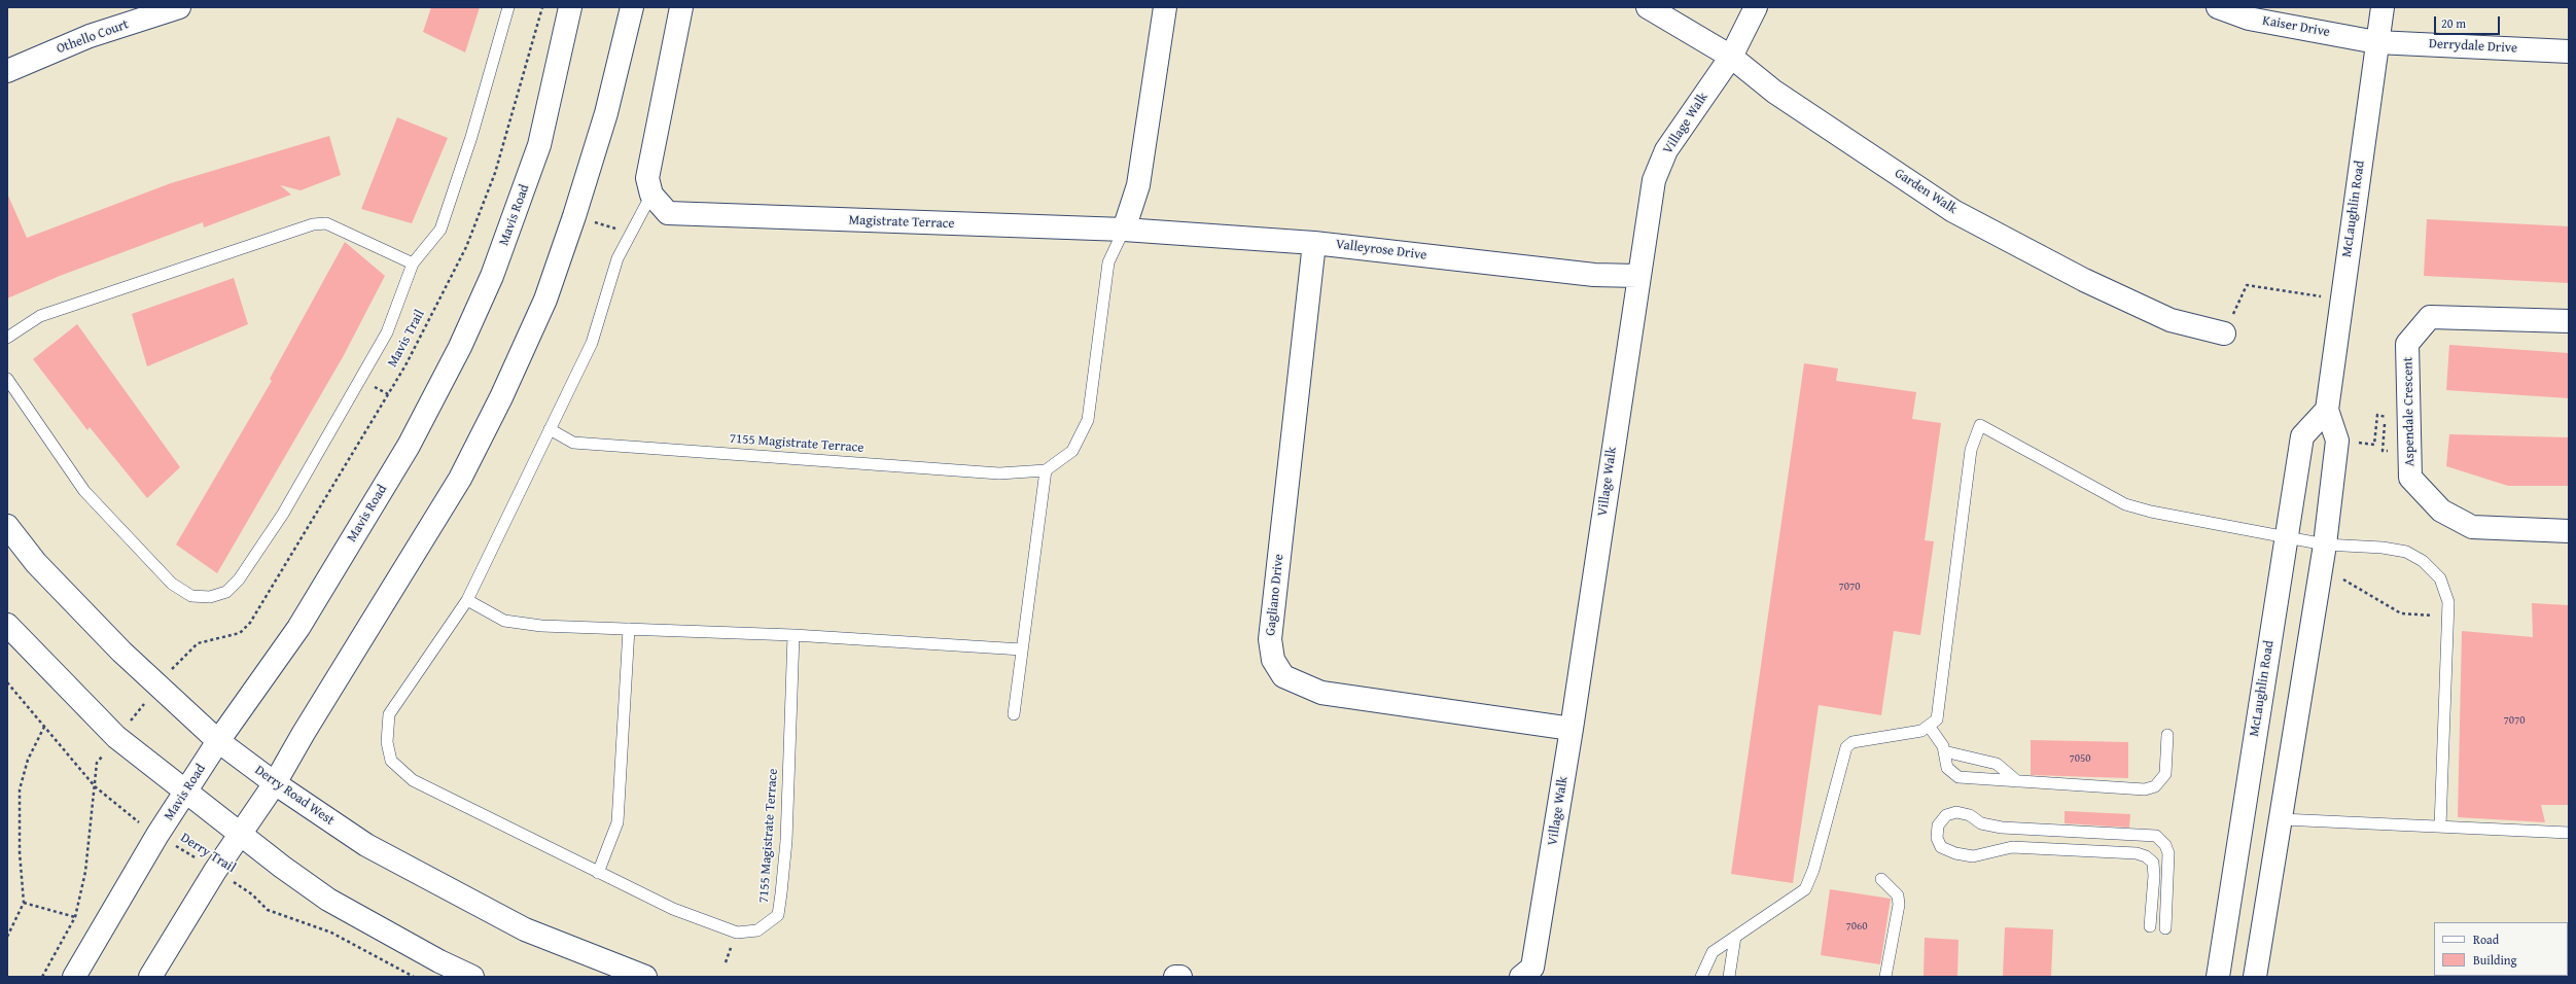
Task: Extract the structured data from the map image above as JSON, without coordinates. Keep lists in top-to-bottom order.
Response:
{
  "streets": {
    "street": [
      "Kaiser Drive",
      "Othello Court",
      "Derrydale Drive",
      "Village Walk",
      "Garden Walk",
      "McLaughlin Road",
      "Mavis Road",
      "Magistrate Terrace",
      "Valleyrose Drive",
      "Aspendale Crescent",
      "Gagliano Drive",
      "Derry Road West"
    ],
    "lane": ["7155 Magistrate Terrace"],
    "path": ["Mavis Trail", "Derry Trail"]
  },
  "crossings": [
    ["Kaiser Drive", "Derrydale Drive"],
    ["Kaiser Drive", "McLaughlin Road"],
    ["Derrydale Drive", "McLaughlin Road"],
    ["Village Walk", "Garden Walk"],
    ["Village Walk", "Valleyrose Drive"],
    ["Village Walk", "Gagliano Drive"],
    ["Mavis Road", "Derry Road West"],
    ["Mavis Road", "Derry Trail"],
    ["Magistrate Terrace", "Valleyrose Drive"],
    ["Magistrate Terrace", "7155 Magistrate Terrace"],
    ["Valleyrose Drive", "Gagliano Drive"],
    ["Mavis Trail", "Derry Road West"],
    ["Mavis Trail", "Derry Trail"]
  ],
  "house_numbers": [
    "7070",
    "7070",
    "7050",
    "7060"
  ],
  "legend": ["Road", "Building"],
  "scale_bar": "20 m"
}
